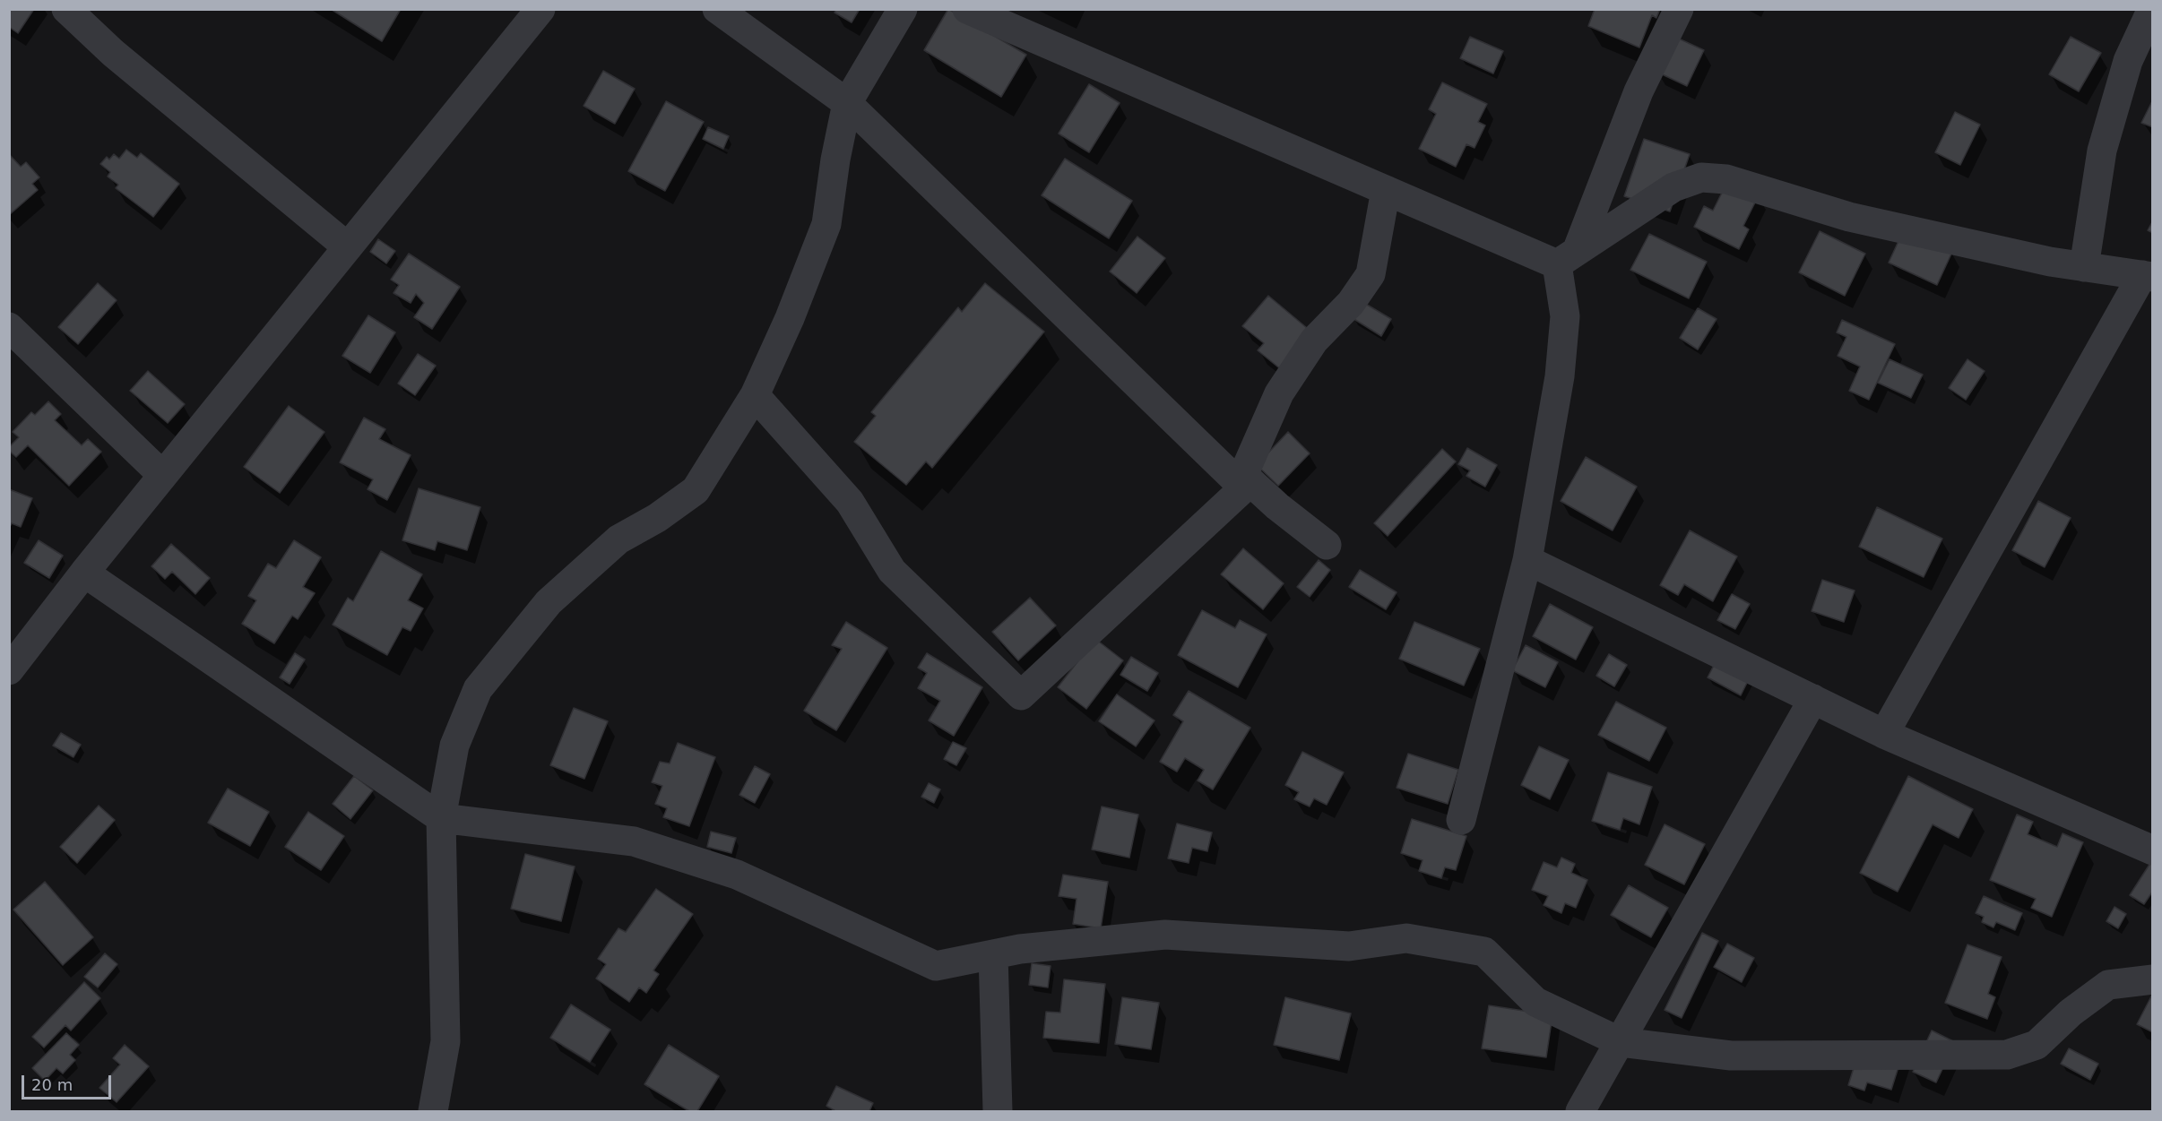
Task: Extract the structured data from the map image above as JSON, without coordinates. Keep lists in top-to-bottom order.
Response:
{
  "scale_bar": "20 m"
}
